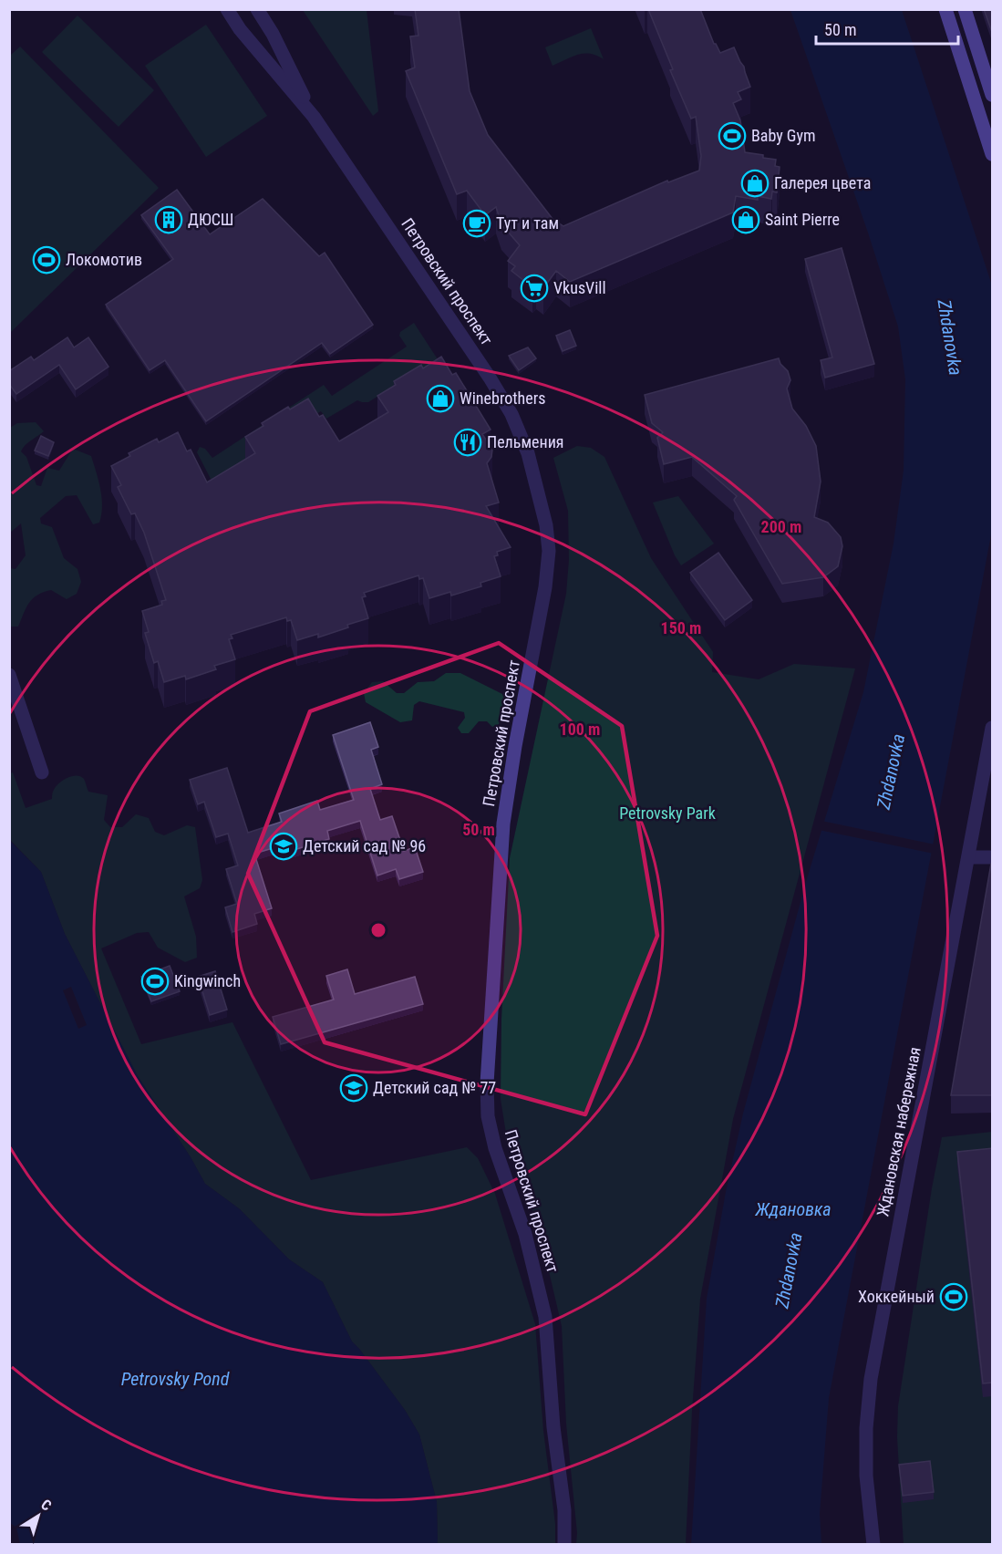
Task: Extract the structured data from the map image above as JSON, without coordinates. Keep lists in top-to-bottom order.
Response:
{
  "streets": {
    "street": ["Петровский проспект", "Ждановская набережная"]
  },
  "water": ["Zhdanovka", "Ждановка", "Petrovsky Pond"],
  "parks": ["Petrovsky Park"],
  "places": {
    "sports": [
      "Baby Gym",
      "Локомотив",
      "Kingwinch",
      "Хоккейный"
    ],
    "shop": ["Галерея цвета", "Saint Pierre", "Winebrothers"],
    "building": ["ДЮСШ"],
    "cafe": ["Тут и там"],
    "supermarket": ["VkusVill"],
    "restaurant": ["Пельмения"],
    "school or university": ["Детский сад № 96", "Детский сад № 77"]
  },
  "scale_bar": "50 m",
  "north": "top right",
  "rings": [
    "200 m",
    "150 m",
    "100 m",
    "50 m"
  ]
}
